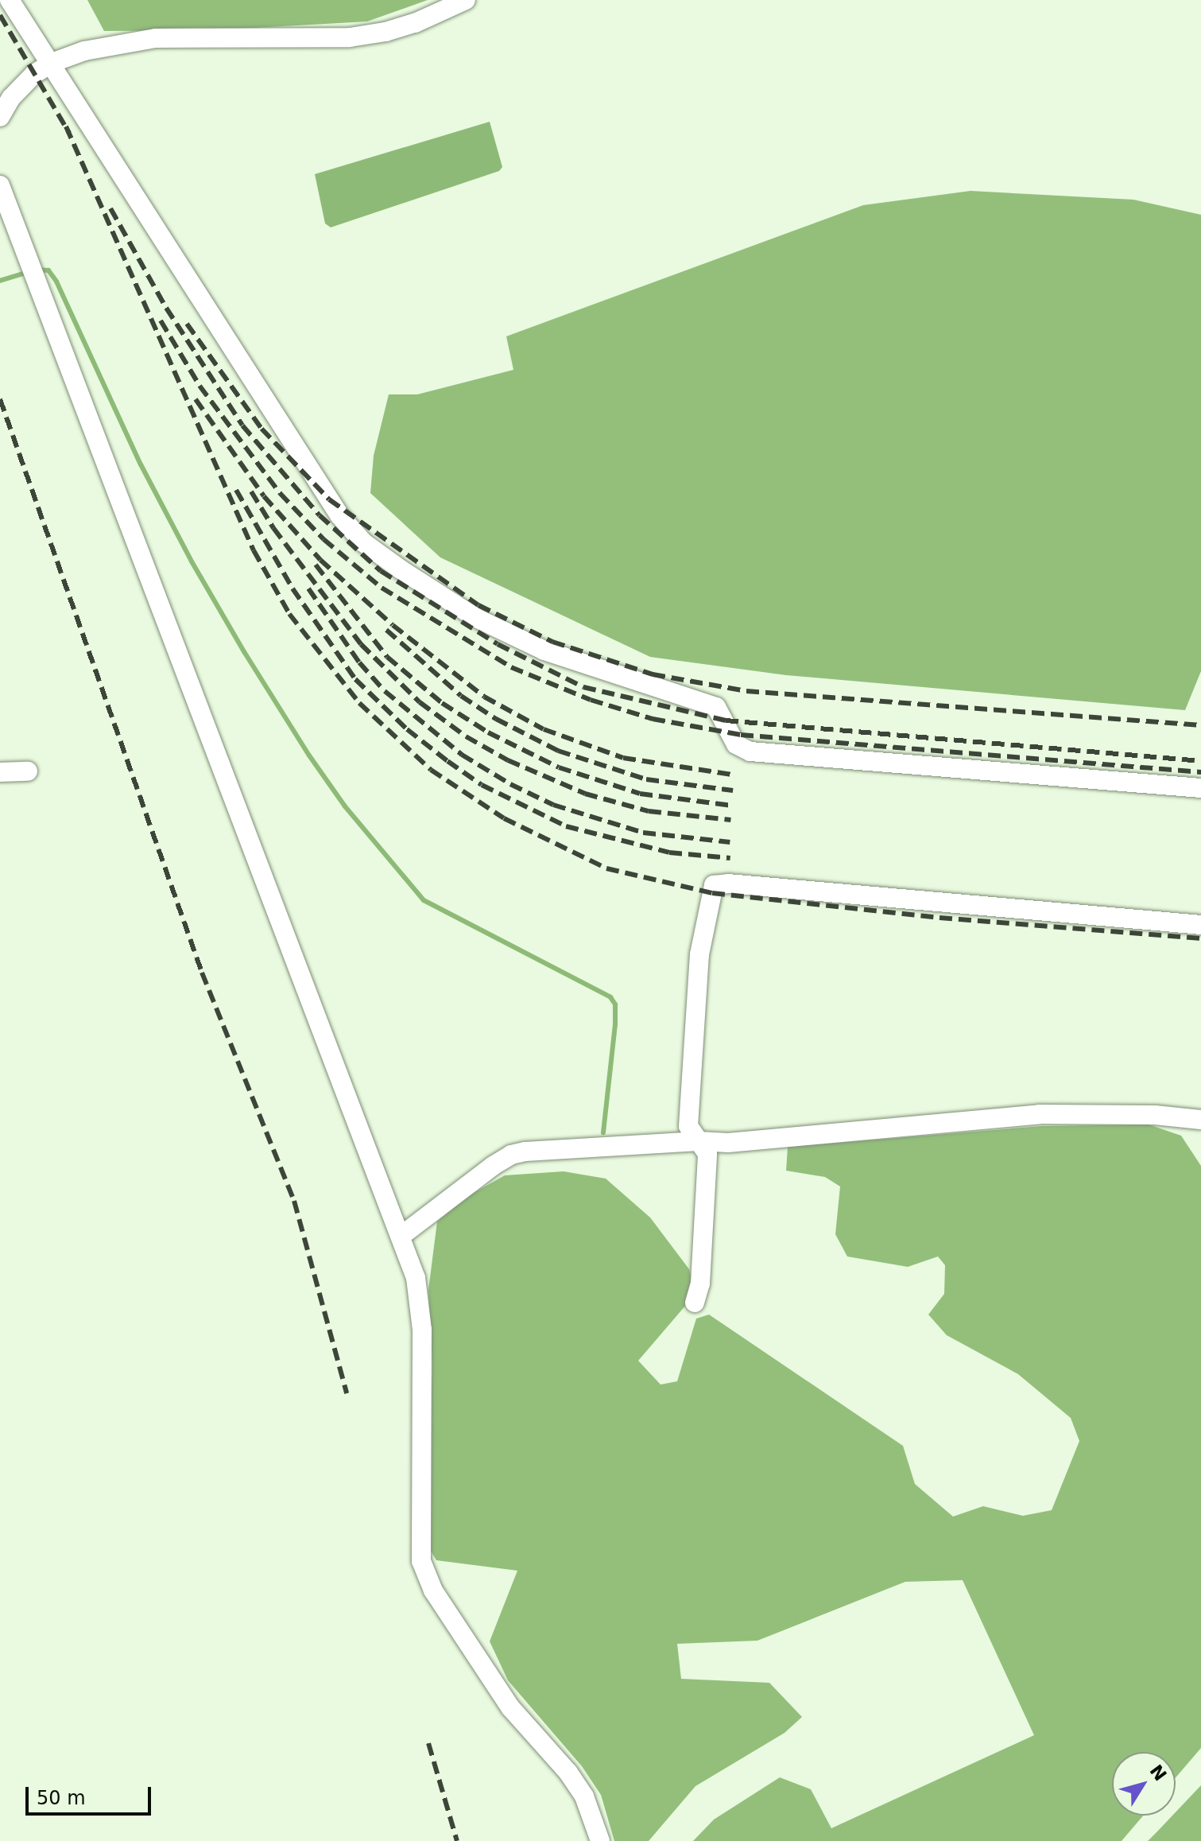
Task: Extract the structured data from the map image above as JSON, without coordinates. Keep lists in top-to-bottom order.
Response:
{
  "scale_bar": "50 m",
  "north": "top right"
}
